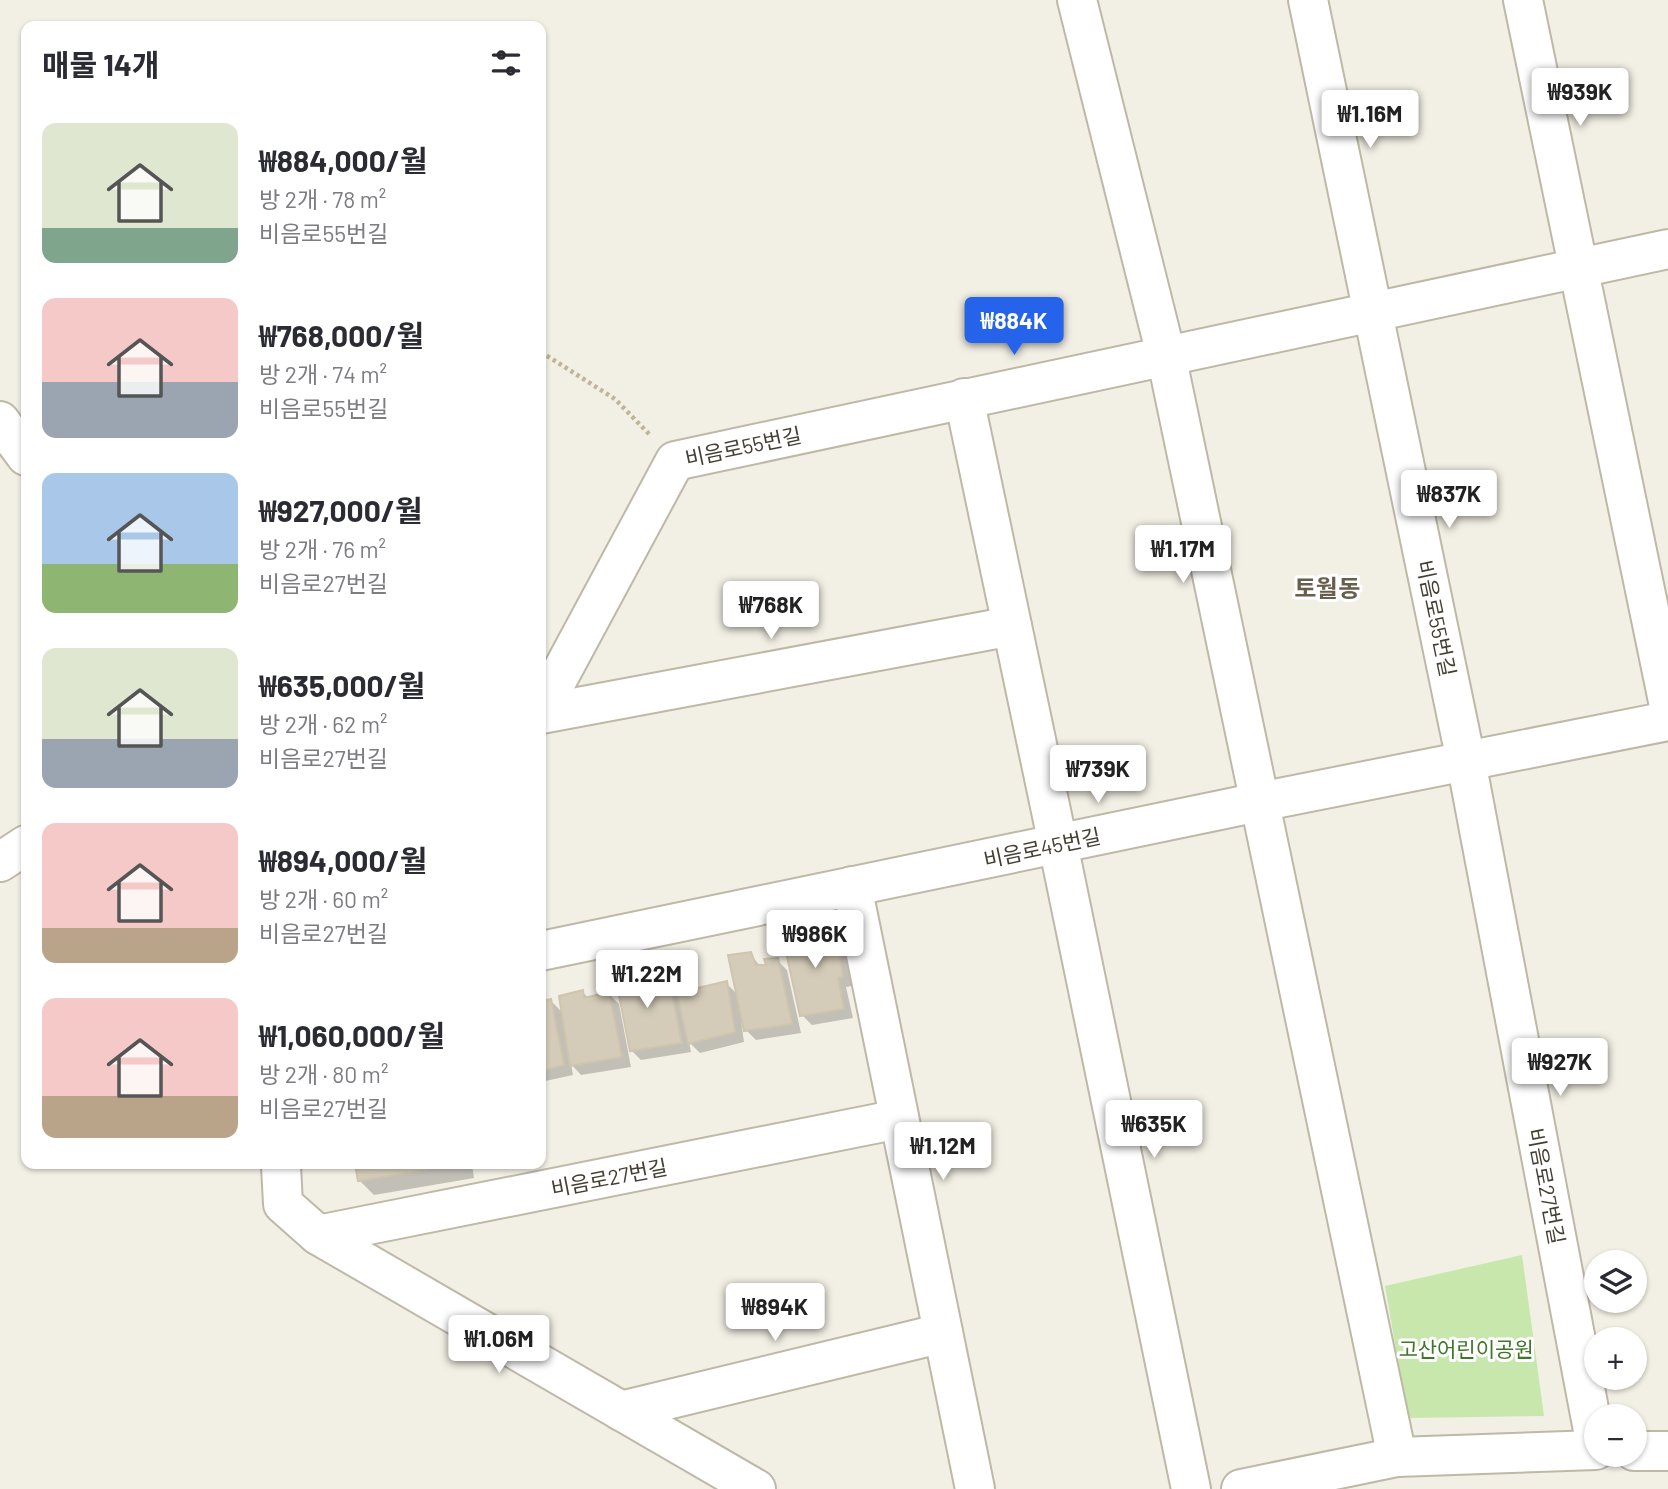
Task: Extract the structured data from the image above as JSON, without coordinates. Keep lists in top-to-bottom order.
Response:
{
  "streets": {
    "street": ["비음로55번길", "비음로45번길", "비음로27번길"]
  },
  "crossings": [
    ["비음로55번길", "비음로45번길"],
    ["비음로55번길", "비음로27번길"],
    ["비음로45번길", "비음로27번길"]
  ],
  "districts": ["토월동"],
  "parks": ["고산어린이공원"],
  "page": {
    "heading": "매물 14개",
    "price": [
      "₩939K",
      "₩1.16M",
      "₩884K",
      "₩837K",
      "₩1.17M",
      "₩768K",
      "₩739K",
      "₩986K",
      "₩1.22M",
      "₩927K",
      "₩635K",
      "₩1.12M",
      "₩894K",
      "₩1.06M"
    ],
    "list": [
      {
        "name": "₩884,000/월",
        "note": "방 2개 · 78 m² · 비음로55번길"
      },
      {
        "name": "₩768,000/월",
        "note": "방 2개 · 74 m² · 비음로55번길"
      },
      {
        "name": "₩927,000/월",
        "note": "방 2개 · 76 m² · 비음로27번길"
      },
      {
        "name": "₩635,000/월",
        "note": "방 2개 · 62 m² · 비음로27번길"
      },
      {
        "name": "₩894,000/월",
        "note": "방 2개 · 60 m² · 비음로27번길"
      },
      {
        "name": "₩1,060,000/월",
        "note": "방 2개 · 80 m² · 비음로27번길"
      }
    ],
    "map_buttons": ["+", "−"]
  }
}
